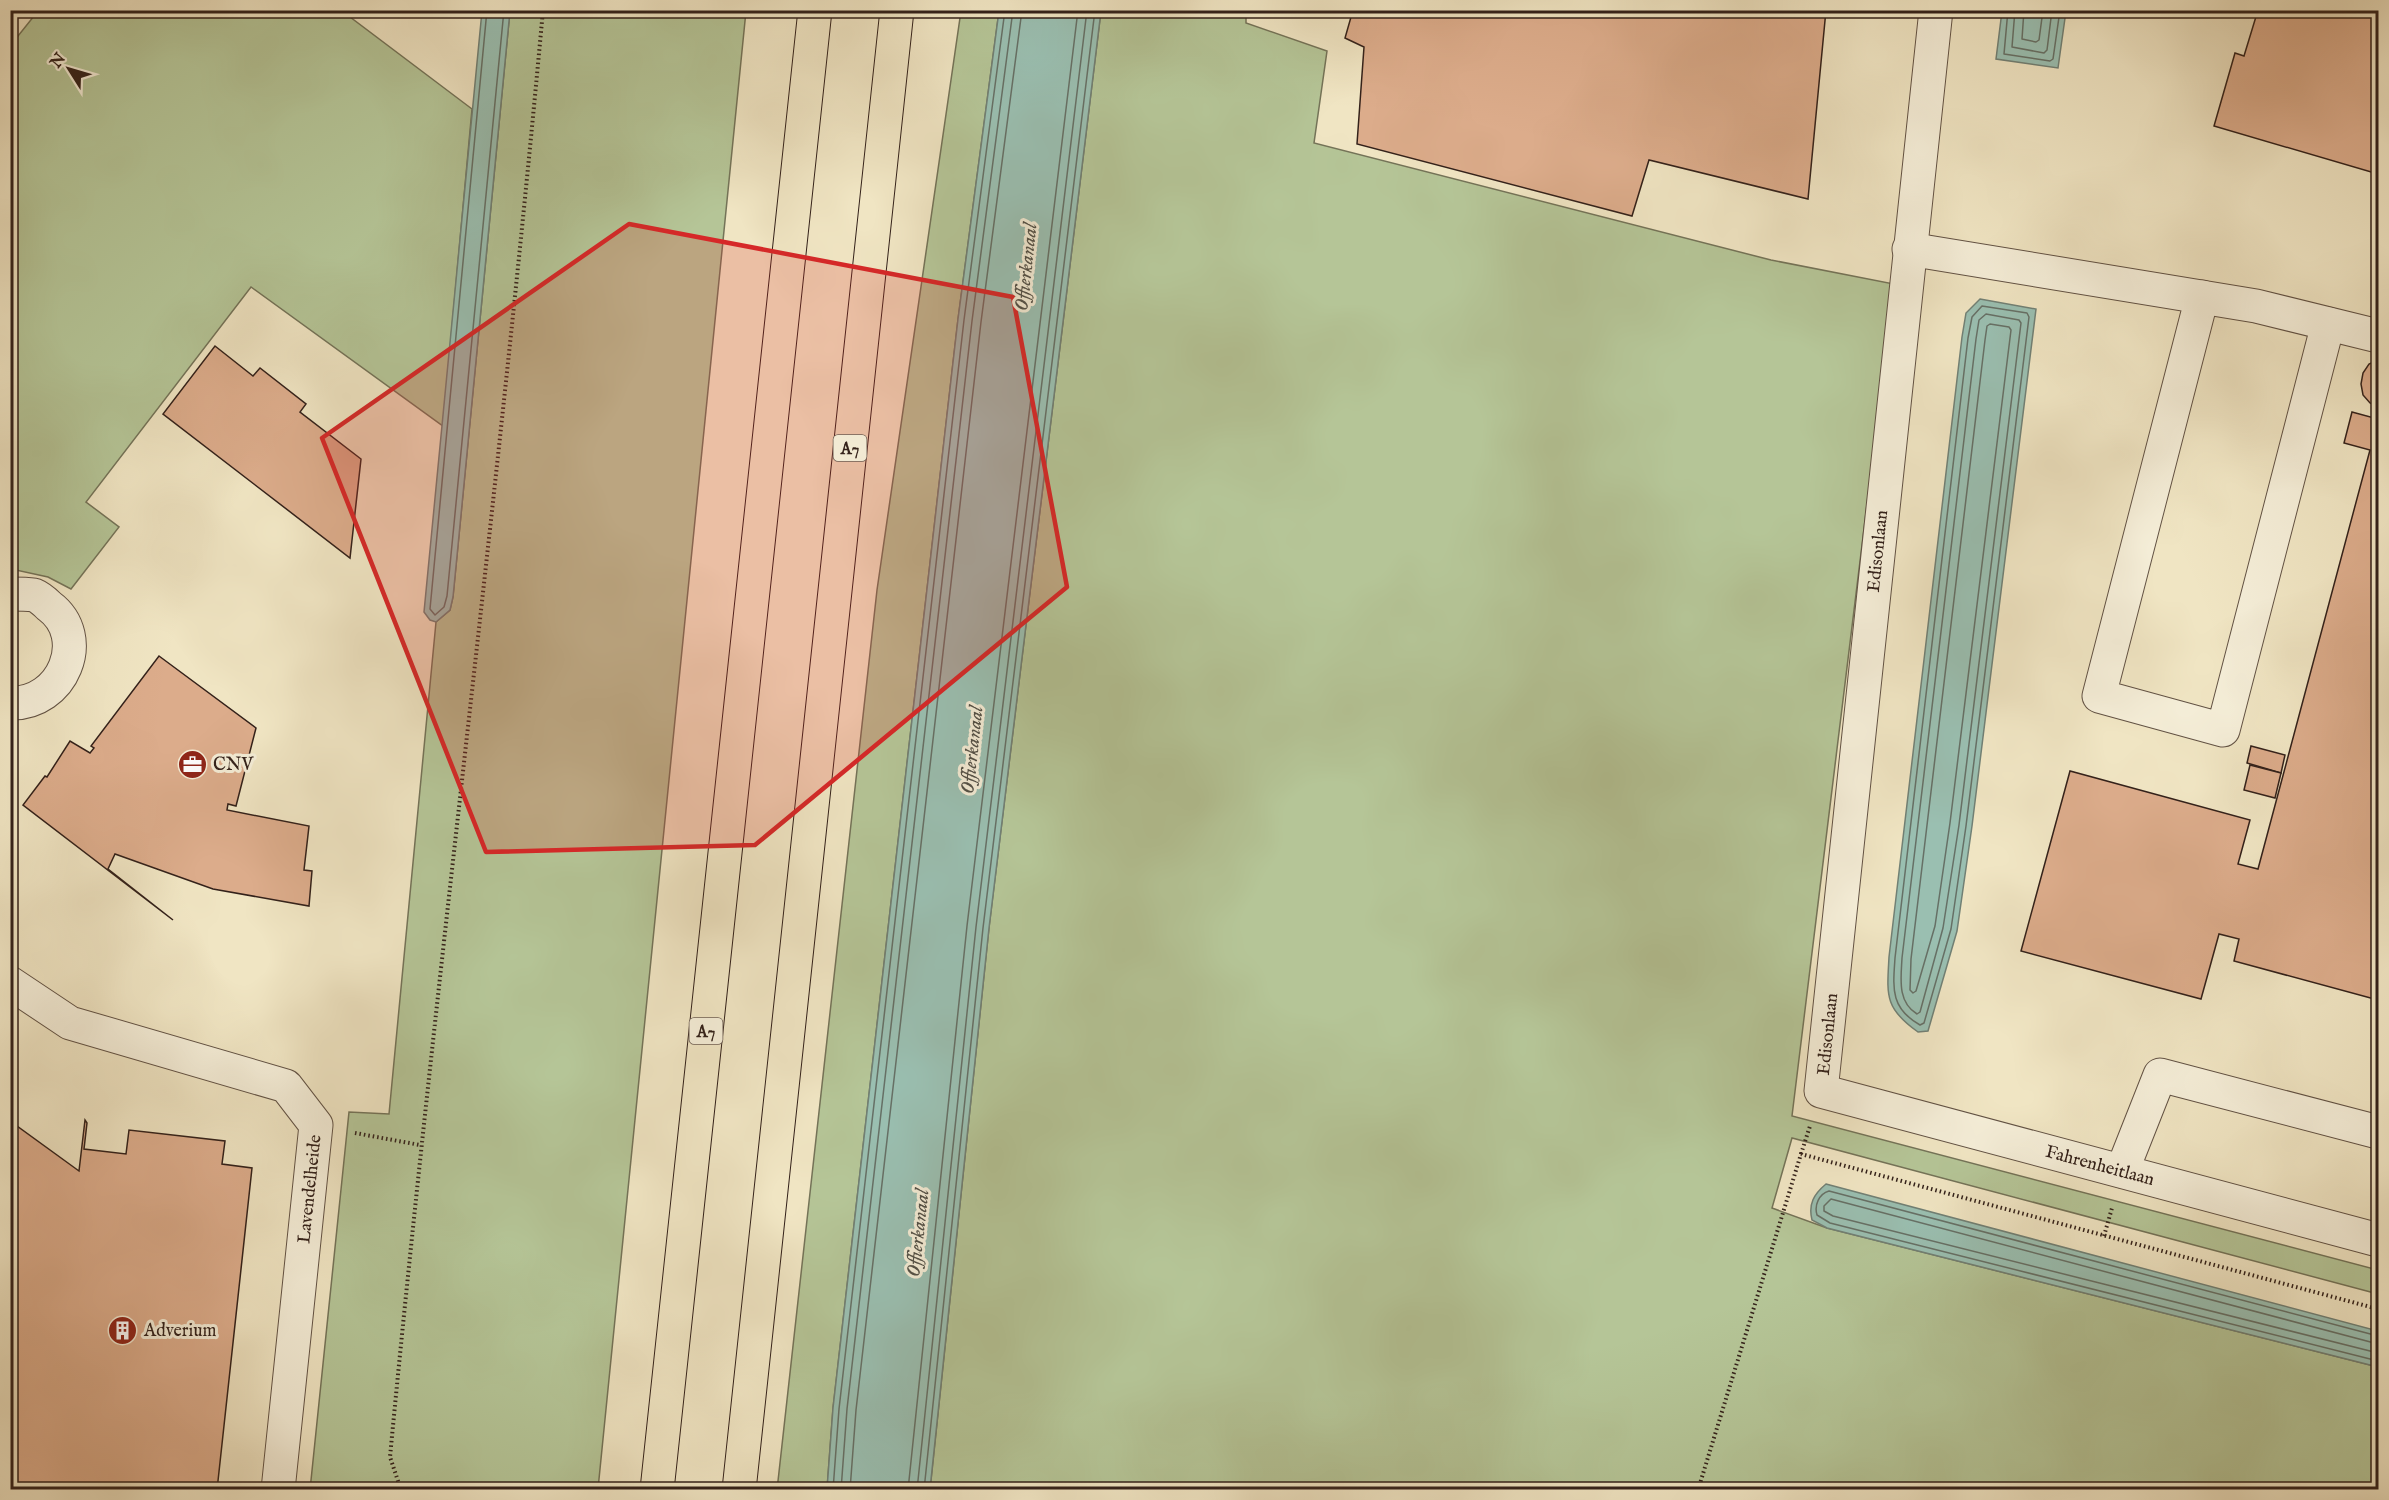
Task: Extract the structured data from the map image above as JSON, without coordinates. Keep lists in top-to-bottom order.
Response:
{
  "streets": {
    "highway": ["A7"],
    "street": ["Edisonlaan", "Fahrenheitlaan", "Lavendelheide"]
  },
  "crossings": [
    ["Edisonlaan", "Fahrenheitlaan"]
  ],
  "water": ["Offierkanaal"],
  "places": {
    "office": ["CNV"],
    "building": ["Adverium"]
  },
  "north": "top left"
}
